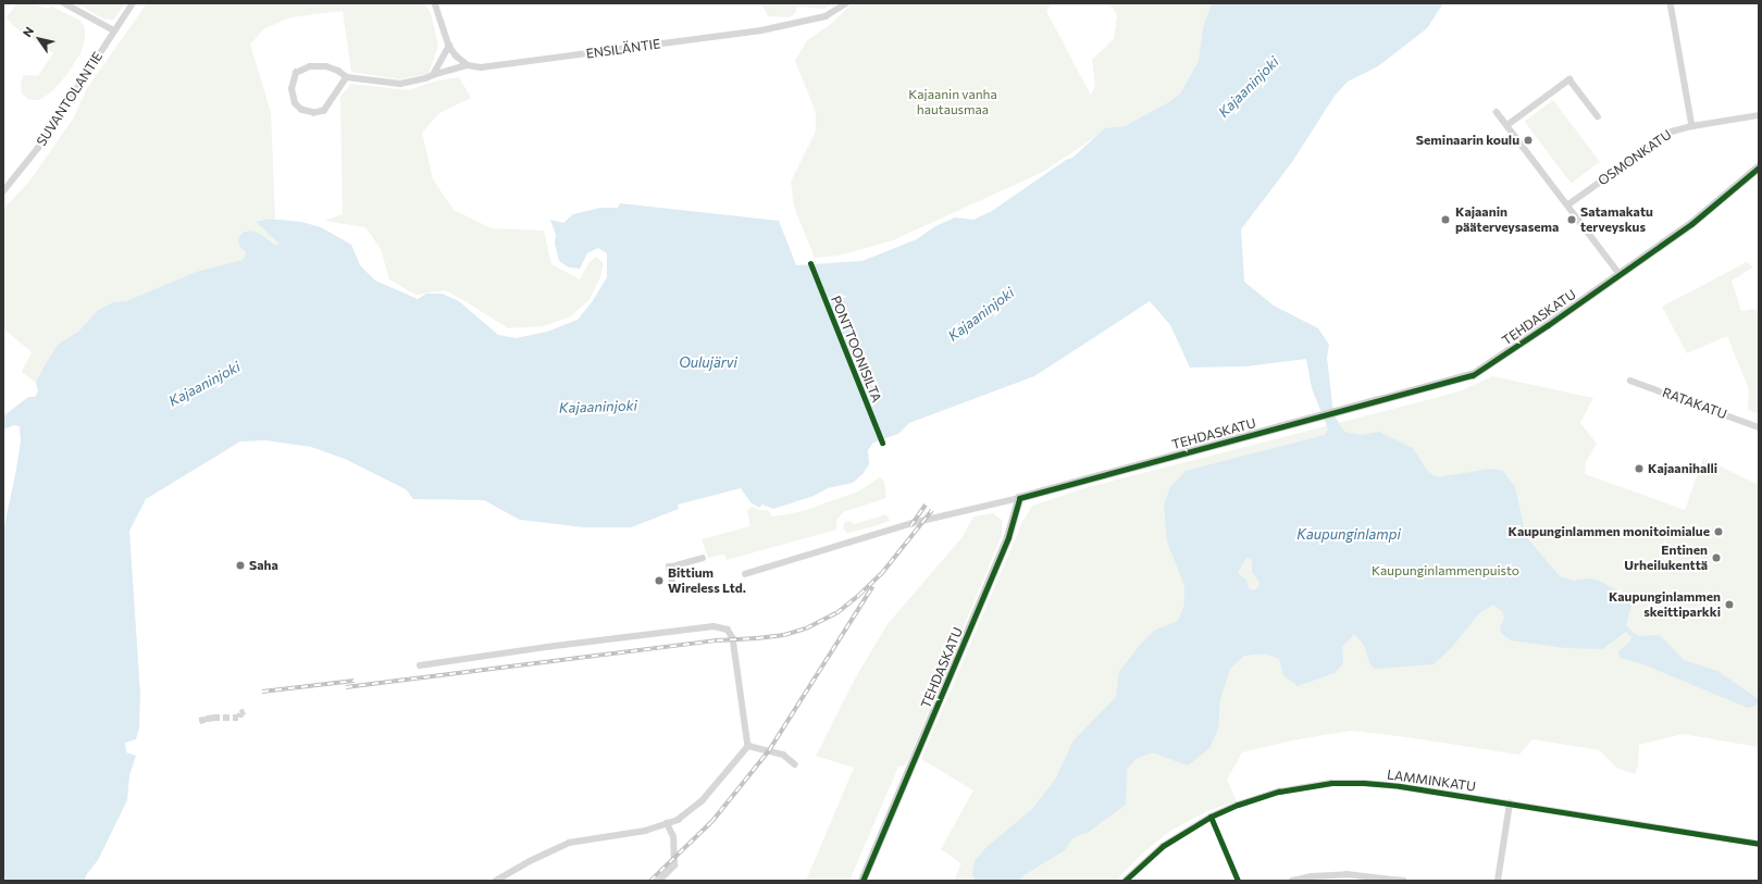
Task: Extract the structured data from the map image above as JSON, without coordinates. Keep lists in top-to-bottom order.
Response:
{
  "streets": {
    "street": [
      "ENSILÄNTIE",
      "SUVANTOLANTIE",
      "OSMONKATU",
      "TEHDASKATU",
      "RATAKATU",
      "LAMMINKATU"
    ],
    "cycle path": ["PONTTOONISILTA"]
  },
  "water": ["Kajaaninjoki", "Oulujärvi", "Kaupunginlampi"],
  "parks": ["Kajaanin vanha hautausmaa", "Kaupunginlammenpuisto"],
  "places": [
    "Seminaarin koulu",
    "Kajaanin pääterveysasema",
    "Satamakatu terveyskus",
    "Kajaanihalli",
    "Kaupunginlammen monitoimialue",
    "Entinen Urheilukenttä",
    "Saha",
    "Bittium Wireless Ltd.",
    "Kaupunginlammen skeittiparkki"
  ],
  "north": "top left"
}
